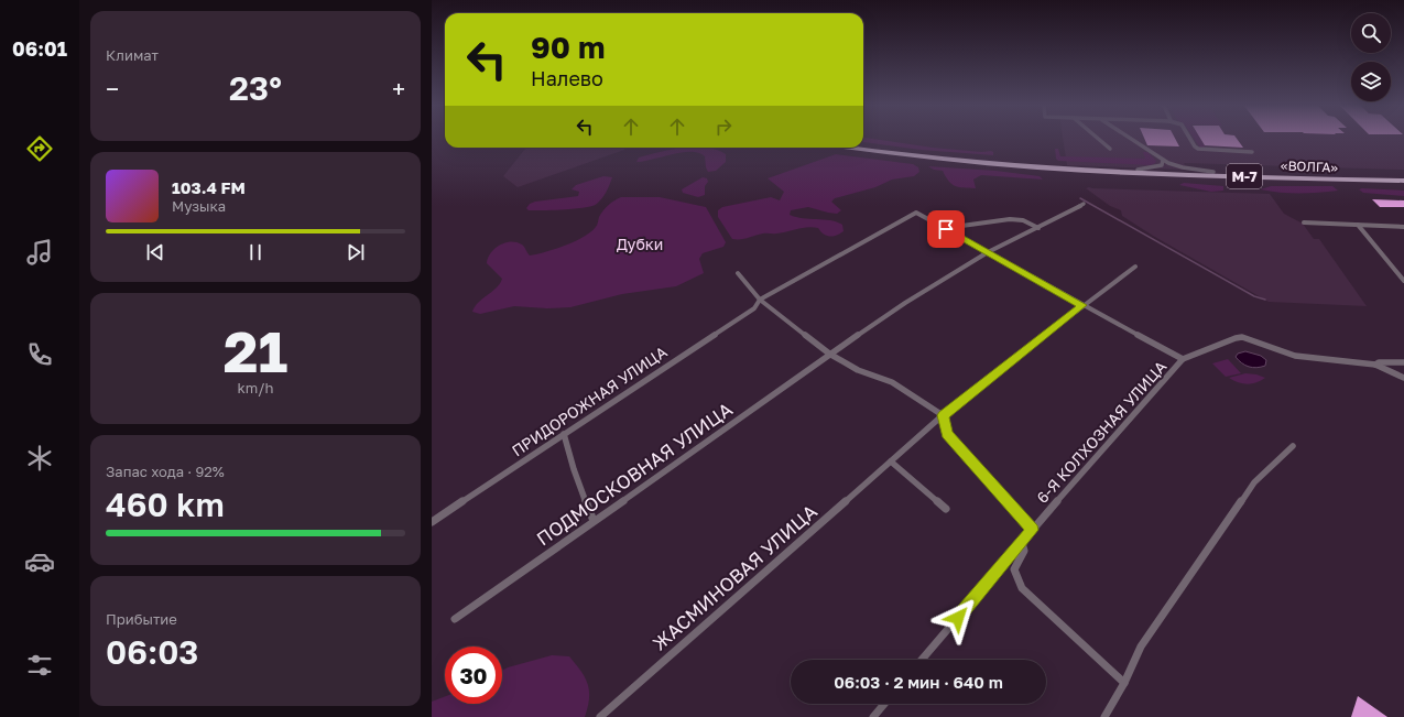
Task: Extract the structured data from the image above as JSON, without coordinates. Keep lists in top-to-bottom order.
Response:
{
  "streets": {
    "highway": ["«ВОЛГА»", "М-7"],
    "street": [
      "ПРИДОРОЖНАЯ УЛИЦА",
      "6-Я КОЛХОЗНАЯ УЛИЦА",
      "ПОДМОСКОВНАЯ УЛИЦА",
      "ЖАСМИНОВАЯ УЛИЦА"
    ]
  },
  "parks": ["Дубки"],
  "page": {
    "tabs": "06:01",
    "tile": [
      "Климат",
      ["21", "km/h"],
      ["Запас хода · 92%", "460 km"],
      ["Прибытие", "06:03"]
    ],
    "turn": ["90 m", "Налево"],
    "heat": ["−", "23°", "+"],
    "song": ["103.4 FM", "Музыка"],
    "limit": "30",
    "trip": "06:03 · 2 мин · 640 m"
  }
}
